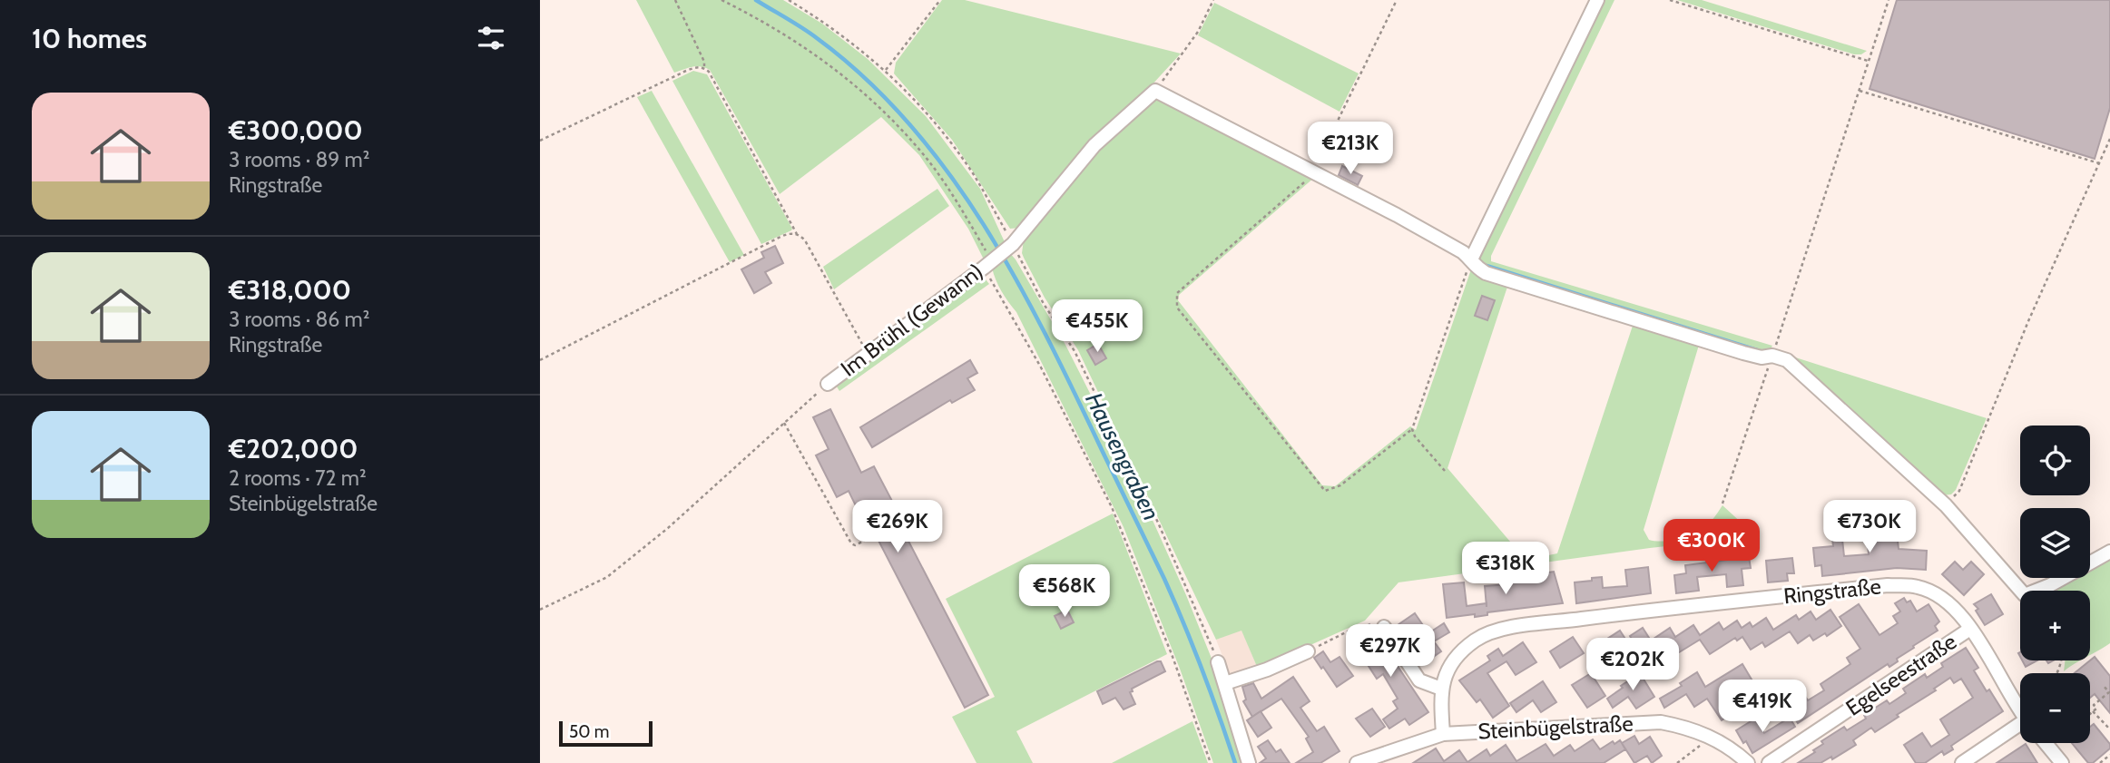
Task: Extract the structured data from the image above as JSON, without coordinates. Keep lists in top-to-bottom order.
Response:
{
  "streets": {
    "street": [
      "Im Brühl (Gewann)",
      "Ringstraße",
      "Egelseestraße",
      "Steinbügelstraße"
    ]
  },
  "crossings": [
    ["Ringstraße", "Egelseestraße"],
    ["Ringstraße", "Steinbügelstraße"]
  ],
  "water": ["Hausengraben"],
  "scale_bar": "50 m",
  "page": {
    "heading": "10 homes",
    "list": [
      {
        "name": "€300,000",
        "note": "3 rooms · 89 m² · Ringstraße"
      },
      {
        "name": "€318,000",
        "note": "3 rooms · 86 m² · Ringstraße"
      },
      {
        "name": "€202,000",
        "note": "2 rooms · 72 m² · Steinbügelstraße"
      }
    ],
    "price": [
      "€213K",
      "€455K",
      "€269K",
      "€730K",
      "€300K",
      "€318K",
      "€568K",
      "€297K",
      "€202K",
      "€419K"
    ],
    "map_buttons": ["+", "−"],
    "scale": "50 m"
  }
}
